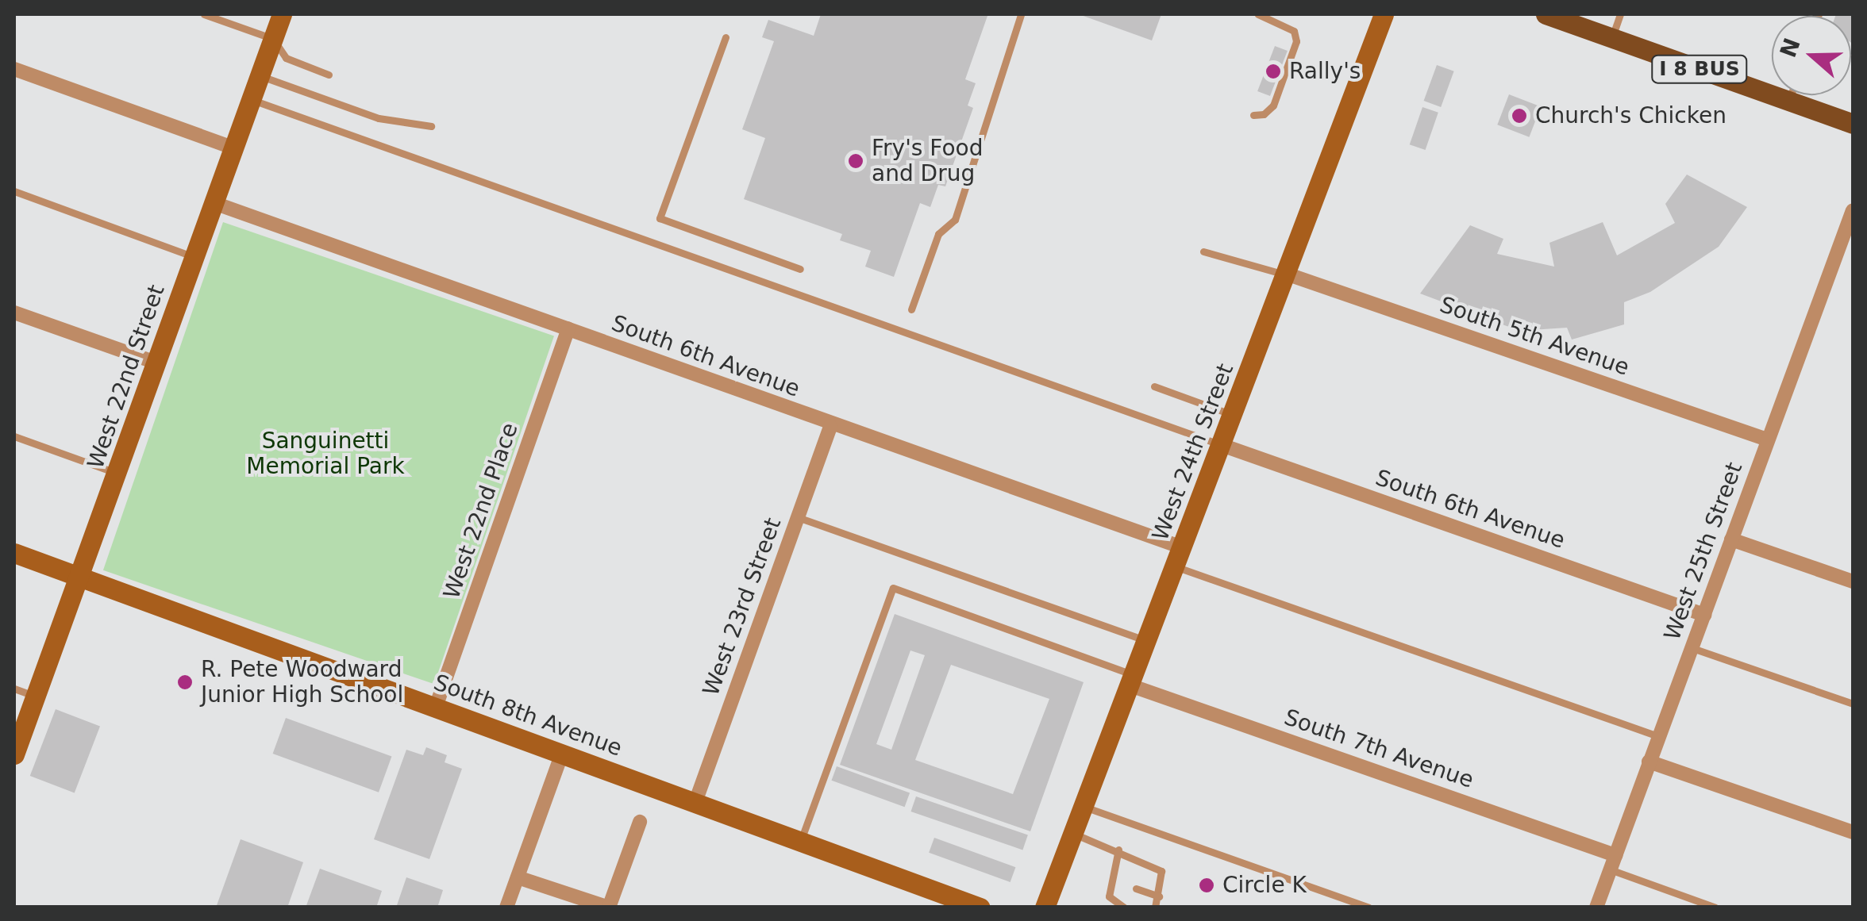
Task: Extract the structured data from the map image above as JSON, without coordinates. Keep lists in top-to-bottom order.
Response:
{
  "streets": {
    "main road": ["I 8 BUS"],
    "street": [
      "South 5th Avenue",
      "South 6th Avenue",
      "West 22nd Street",
      "West 24th Street",
      "West 22nd Place",
      "West 25th Street",
      "West 23rd Street",
      "South 8th Avenue",
      "South 7th Avenue"
    ]
  },
  "crossings": [
    ["South 5th Avenue", "West 24th Street"],
    ["South 5th Avenue", "West 25th Street"],
    ["South 6th Avenue", "West 22nd Street"],
    ["South 6th Avenue", "West 24th Street"],
    ["South 6th Avenue", "West 22nd Place"],
    ["South 6th Avenue", "West 25th Street"],
    ["South 6th Avenue", "West 23rd Street"],
    ["West 22nd Street", "South 8th Avenue"],
    ["West 24th Street", "South 7th Avenue"],
    ["West 22nd Place", "South 8th Avenue"],
    ["West 25th Street", "South 7th Avenue"],
    ["West 23rd Street", "South 8th Avenue"]
  ],
  "parks": ["Sanguinetti Memorial Park"],
  "places": [
    "Rally's",
    "Church's Chicken",
    "Fry's Food and Drug",
    "R. Pete Woodward Junior High School",
    "Circle K"
  ],
  "north": "left"
}
